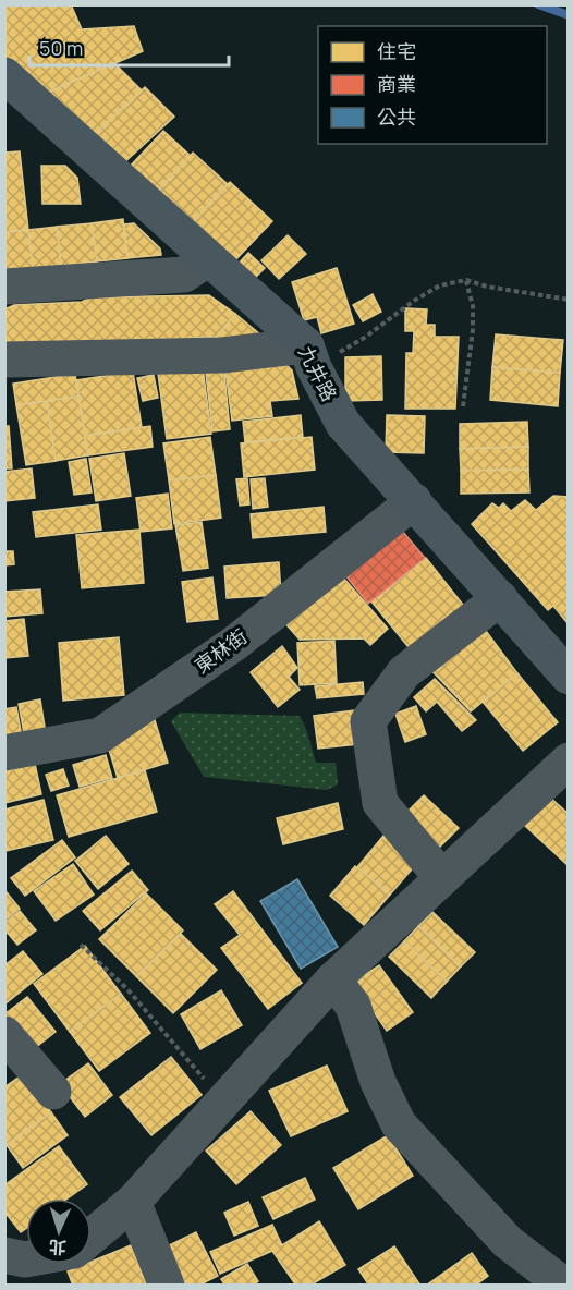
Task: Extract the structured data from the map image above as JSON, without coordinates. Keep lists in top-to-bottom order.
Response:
{
  "streets": {
    "main road": ["九井路"],
    "street": ["東林街"]
  },
  "crossings": [
    ["九井路", "東林街"]
  ],
  "legend": ["住宅", "商業", "公共"],
  "scale_bar": "50 m",
  "north": "bottom"
}
